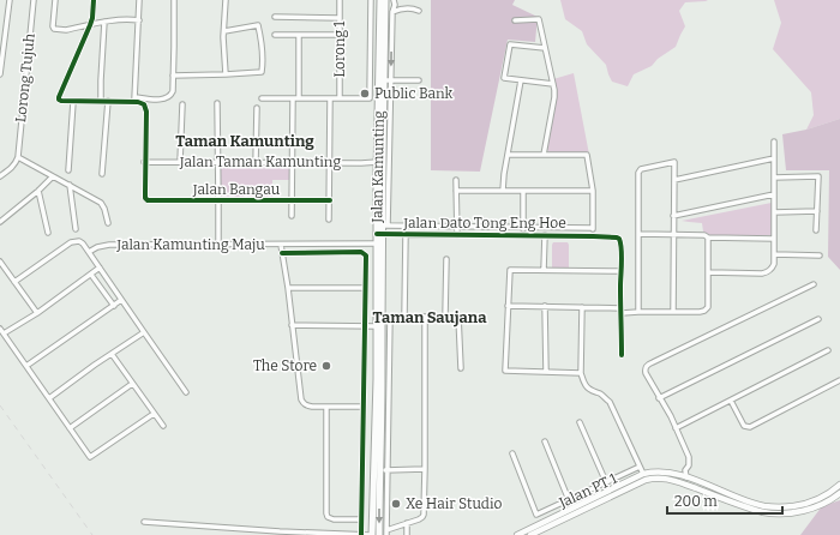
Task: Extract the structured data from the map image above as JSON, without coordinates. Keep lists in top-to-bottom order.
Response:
{
  "streets": {
    "main road": ["Jalan Kamunting"],
    "street": [
      "Lorong 1",
      "Lorong Tujuh",
      "Jalan Taman Kamunting",
      "Jalan Bangau",
      "Jalan Dato Tong Eng Hoe",
      "Jalan Kamunting Maju",
      "Jalan PT 1"
    ]
  },
  "crossings": [
    ["Jalan Taman Kamunting", "Jalan Kamunting"],
    ["Jalan Taman Kamunting", "Jalan Bangau"],
    ["Jalan Kamunting", "Jalan Dato Tong Eng Hoe"],
    ["Jalan Kamunting", "Jalan Kamunting Maju"]
  ],
  "districts": ["Taman Kamunting", "Taman Saujana"],
  "places": ["Public Bank", "The Store", "Xe Hair Studio"],
  "scale_bar": "200 m"
}
